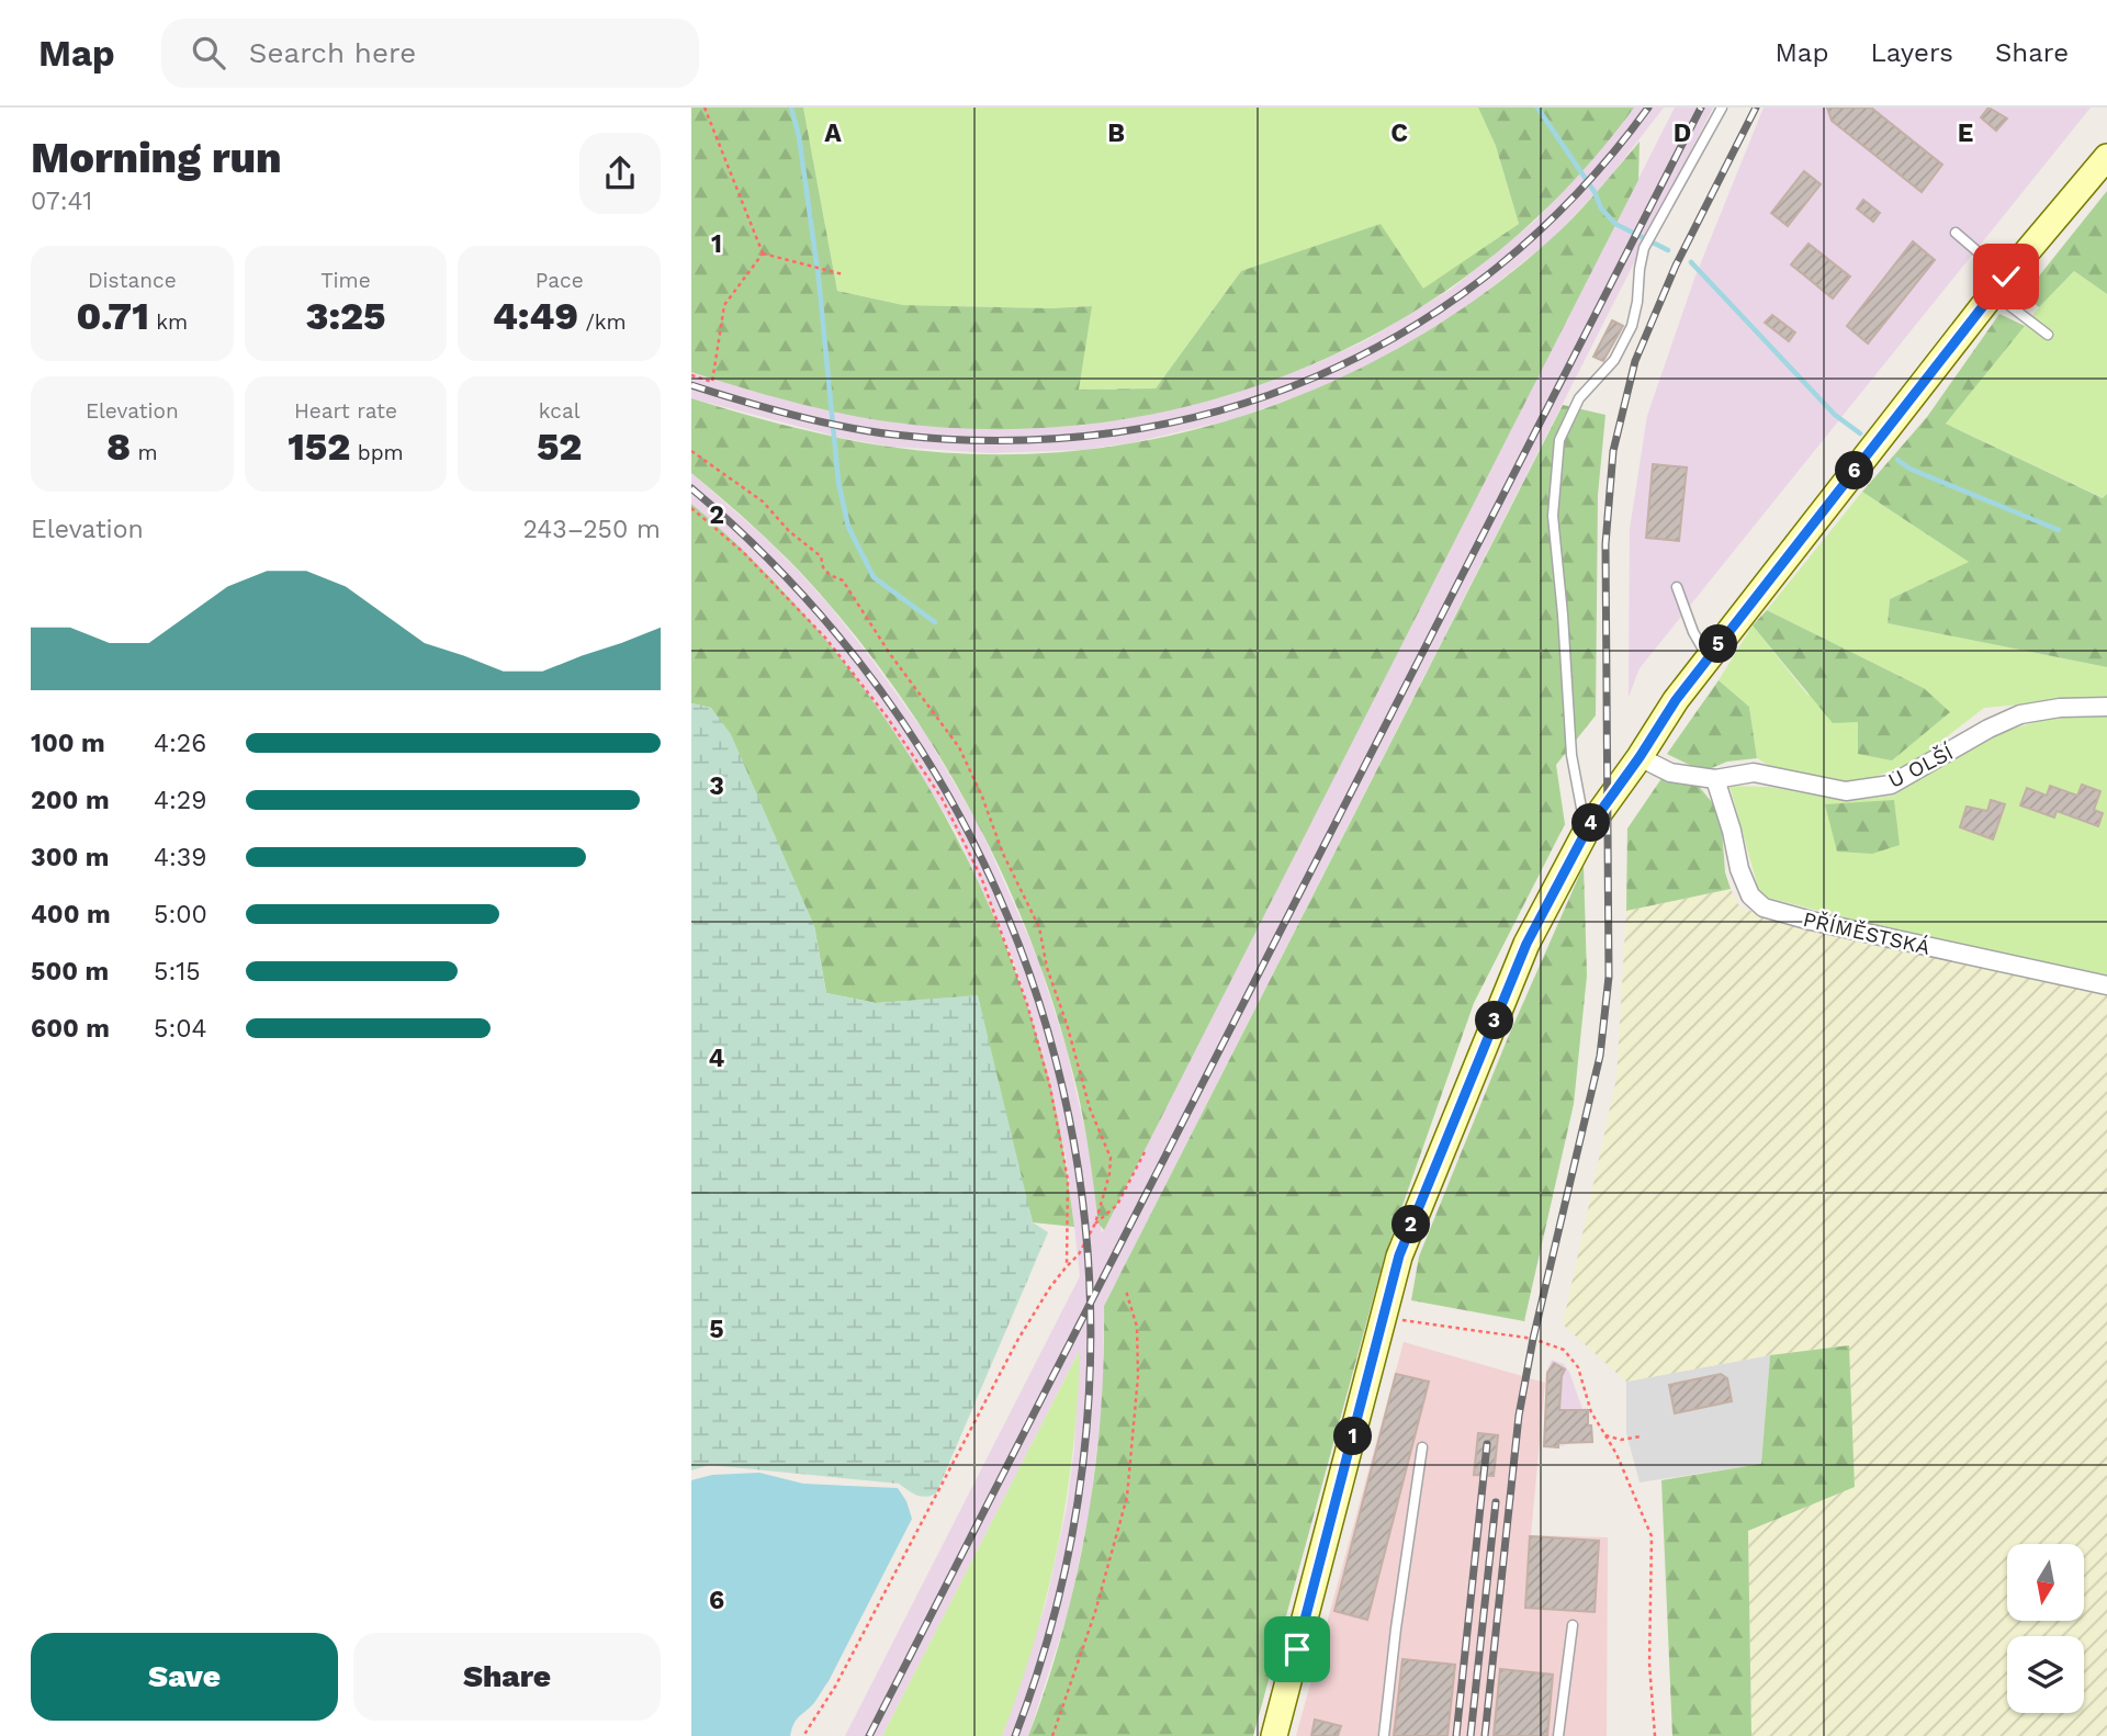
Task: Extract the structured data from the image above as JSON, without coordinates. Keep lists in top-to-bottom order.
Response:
{
  "streets": {
    "street": ["U OLŠÍ", "PŘÍMĚSTSKÁ"]
  },
  "crossings": [
    ["U OLŠÍ", "PŘÍMĚSTSKÁ"]
  ],
  "north": "bottom",
  "page": {
    "header": "Map",
    "search": "Search here",
    "nav": ["Map", "Layers", "Share"],
    "heading": ["Morning run", "07:41"],
    "stats": [
      ["Distance", "0.71 km"],
      ["Time", "3:25"],
      ["Pace", "4:49 /km"],
      ["Elevation", "8 m"],
      ["Heart rate", "152 bpm"],
      ["kcal", "52"]
    ],
    "pins": [
      "6",
      "5",
      "4",
      "3",
      "2",
      "1"
    ],
    "chart": ["Elevation", "243–250 m"],
    "list": [
      {
        "name": "100 m",
        "note": "4:26"
      },
      {
        "name": "200 m",
        "note": "4:29"
      },
      {
        "name": "300 m",
        "note": "4:39"
      },
      {
        "name": "400 m",
        "note": "5:00"
      },
      {
        "name": "500 m",
        "note": "5:15"
      },
      {
        "name": "600 m",
        "note": "5:04"
      }
    ],
    "buttons": ["Save", "Share"]
  },
  "grid": {
    "columns": [
      "A",
      "B",
      "C",
      "D",
      "E"
    ],
    "rows": [
      "1",
      "2",
      "3",
      "4",
      "5",
      "6"
    ]
  }
}
